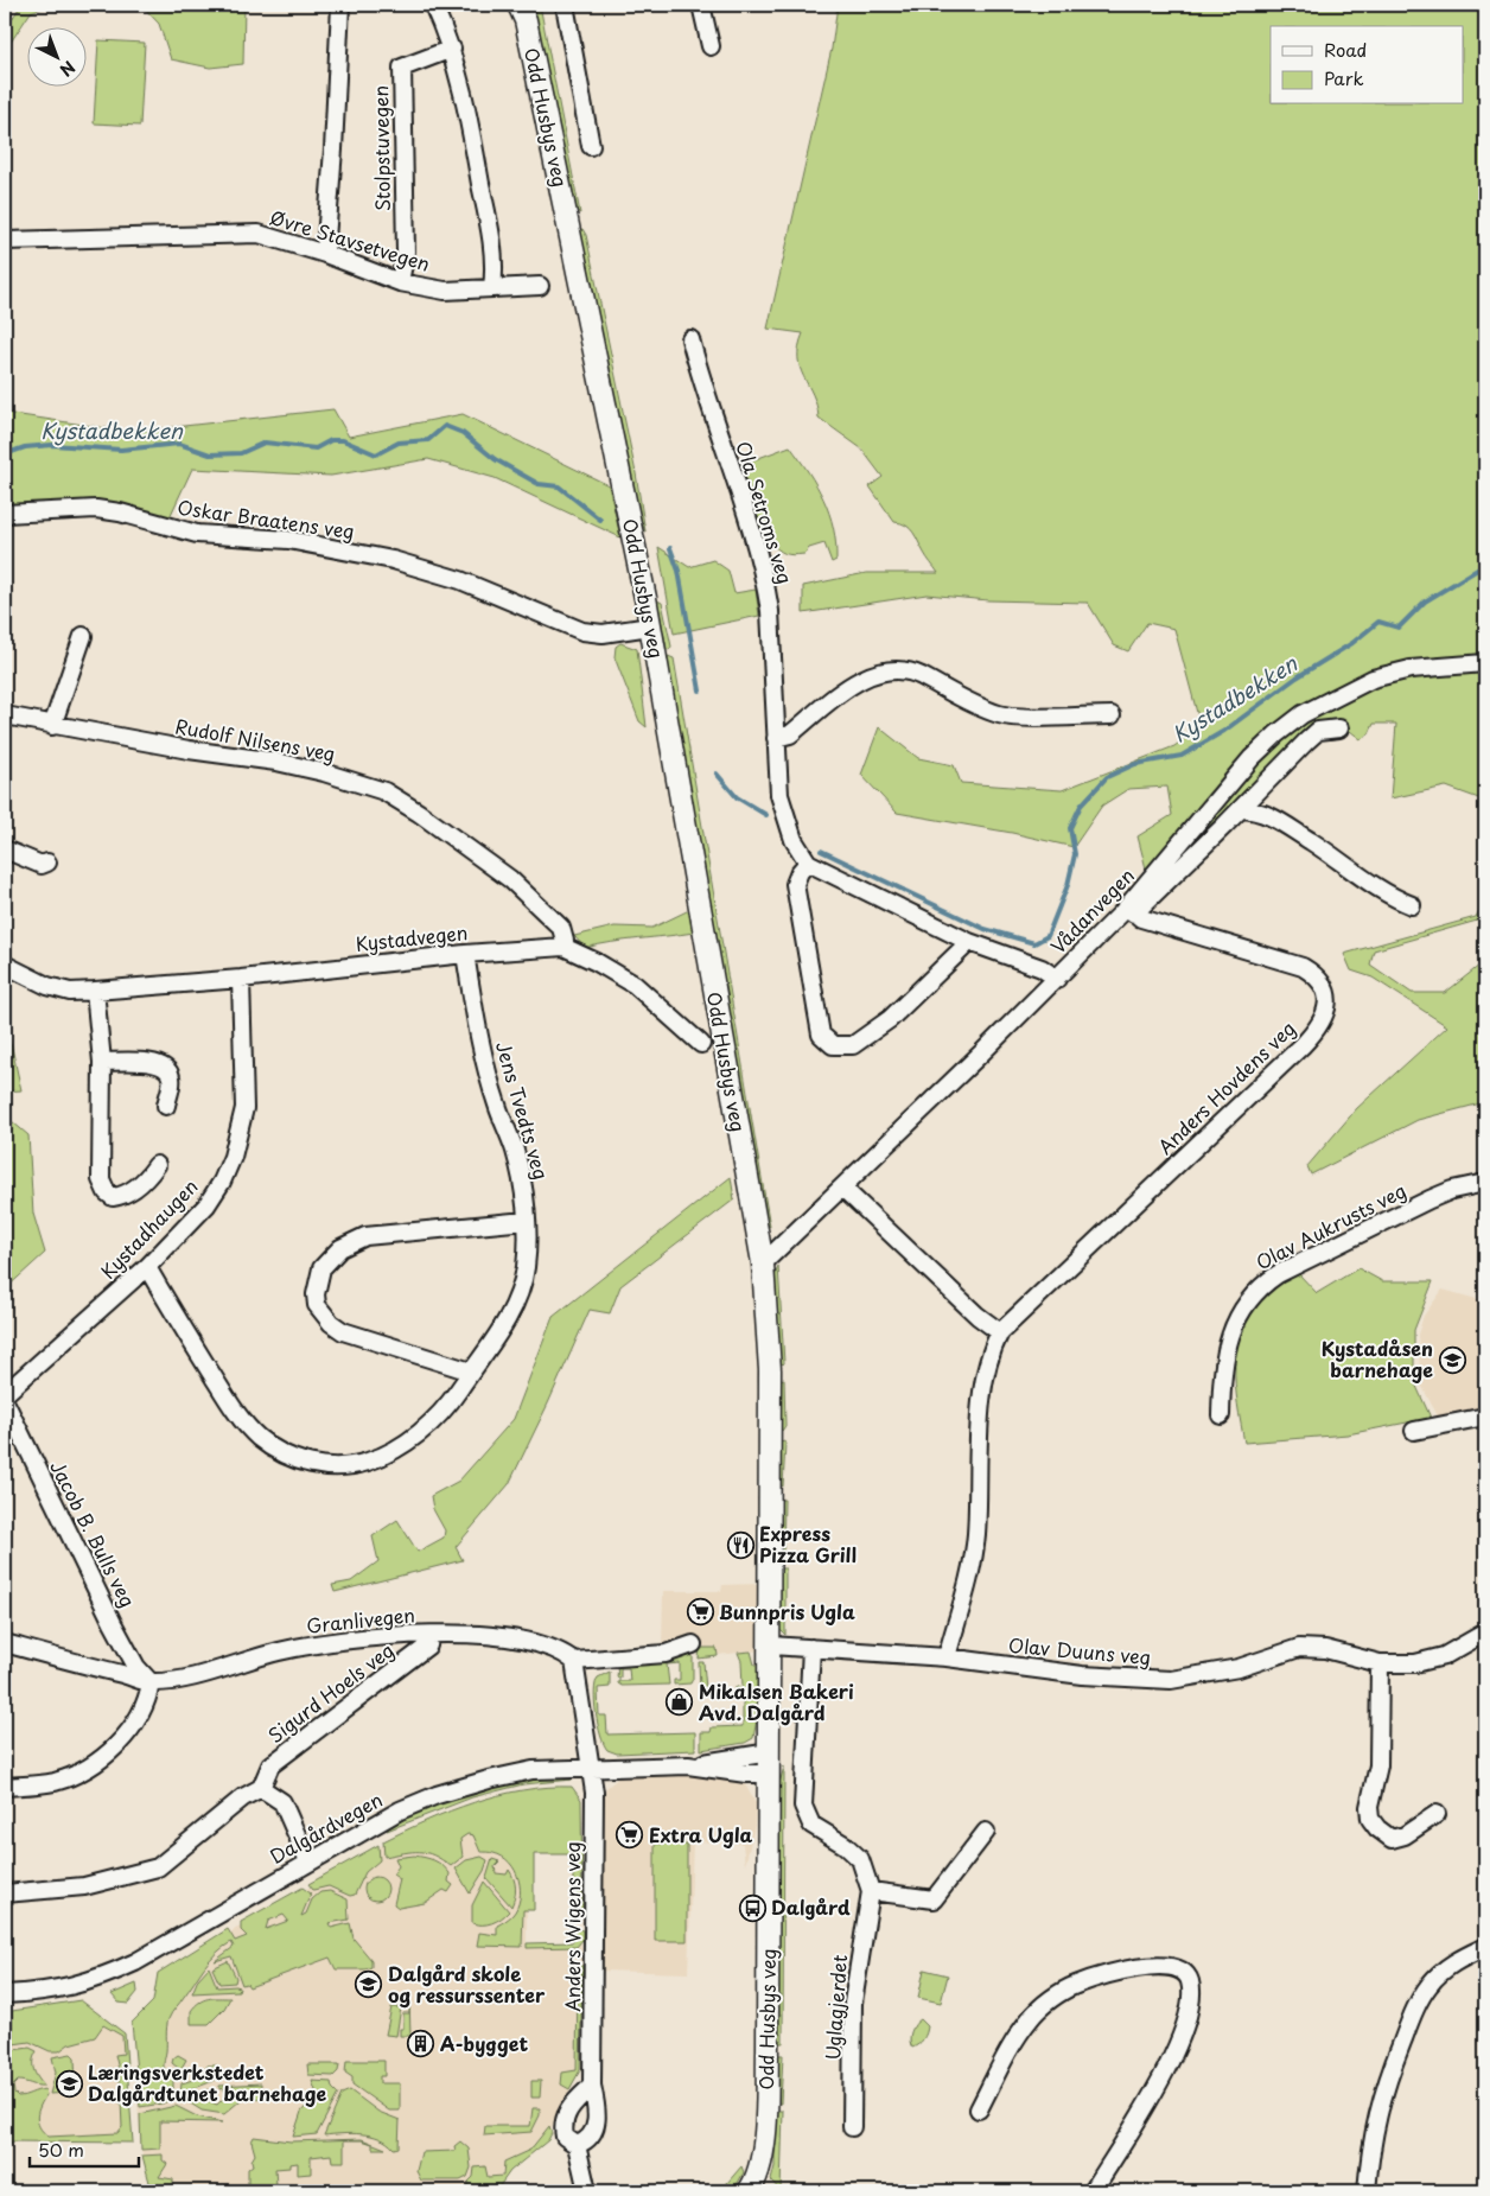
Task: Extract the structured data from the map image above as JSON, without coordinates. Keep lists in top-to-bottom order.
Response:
{
  "streets": {
    "street": [
      "Odd Husbys veg",
      "Stolpstuvegen",
      "Øvre Stavsetvegen",
      "Ola Setroms veg",
      "Oskar Braatens veg",
      "Rudolf Nilsens veg",
      "Vådanvegen",
      "Kystadvegen",
      "Anders Hovdens veg",
      "Jens Tvedts veg",
      "Olav Aukrusts veg",
      "Kystadhaugen",
      "Jacob B. Bulls veg",
      "Granlivegen",
      "Olav Duuns veg",
      "Sigurd Hoels veg",
      "Dalgårdvegen",
      "Anders Wigens veg",
      "Uglagjerdet"
    ]
  },
  "crossings": [
    ["Odd Husbys veg", "Oskar Braatens veg"],
    ["Odd Husbys veg", "Vådanvegen"],
    ["Odd Husbys veg", "Olav Duuns veg"],
    ["Odd Husbys veg", "Dalgårdvegen"],
    ["Stolpstuvegen", "Øvre Stavsetvegen"],
    ["Rudolf Nilsens veg", "Kystadvegen"],
    ["Vådanvegen", "Anders Hovdens veg"],
    ["Kystadvegen", "Jens Tvedts veg"],
    ["Kystadvegen", "Kystadhaugen"],
    ["Anders Hovdens veg", "Olav Duuns veg"],
    ["Jens Tvedts veg", "Kystadhaugen"],
    ["Jacob B. Bulls veg", "Granlivegen"],
    ["Granlivegen", "Sigurd Hoels veg"],
    ["Olav Duuns veg", "Uglagjerdet"],
    ["Dalgårdvegen", "Anders Wigens veg"]
  ],
  "water": ["Kystadbekken"],
  "places": {
    "school or university": ["Kystadåsen barnehage", "Dalgård skole og ressurssenter", "Læringsverkstedet Dalgårdtunet barnehage"],
    "restaurant": ["Express Pizza Grill"],
    "supermarket": ["Bunnpris Ugla", "Extra Ugla"],
    "shop": ["Mikalsen Bakeri Avd. Dalgård"],
    "bus stop": ["Dalgård"],
    "building": ["A-bygget"]
  },
  "legend": ["Road", "Park"],
  "scale_bar": "50 m",
  "north": "bottom right"
}
